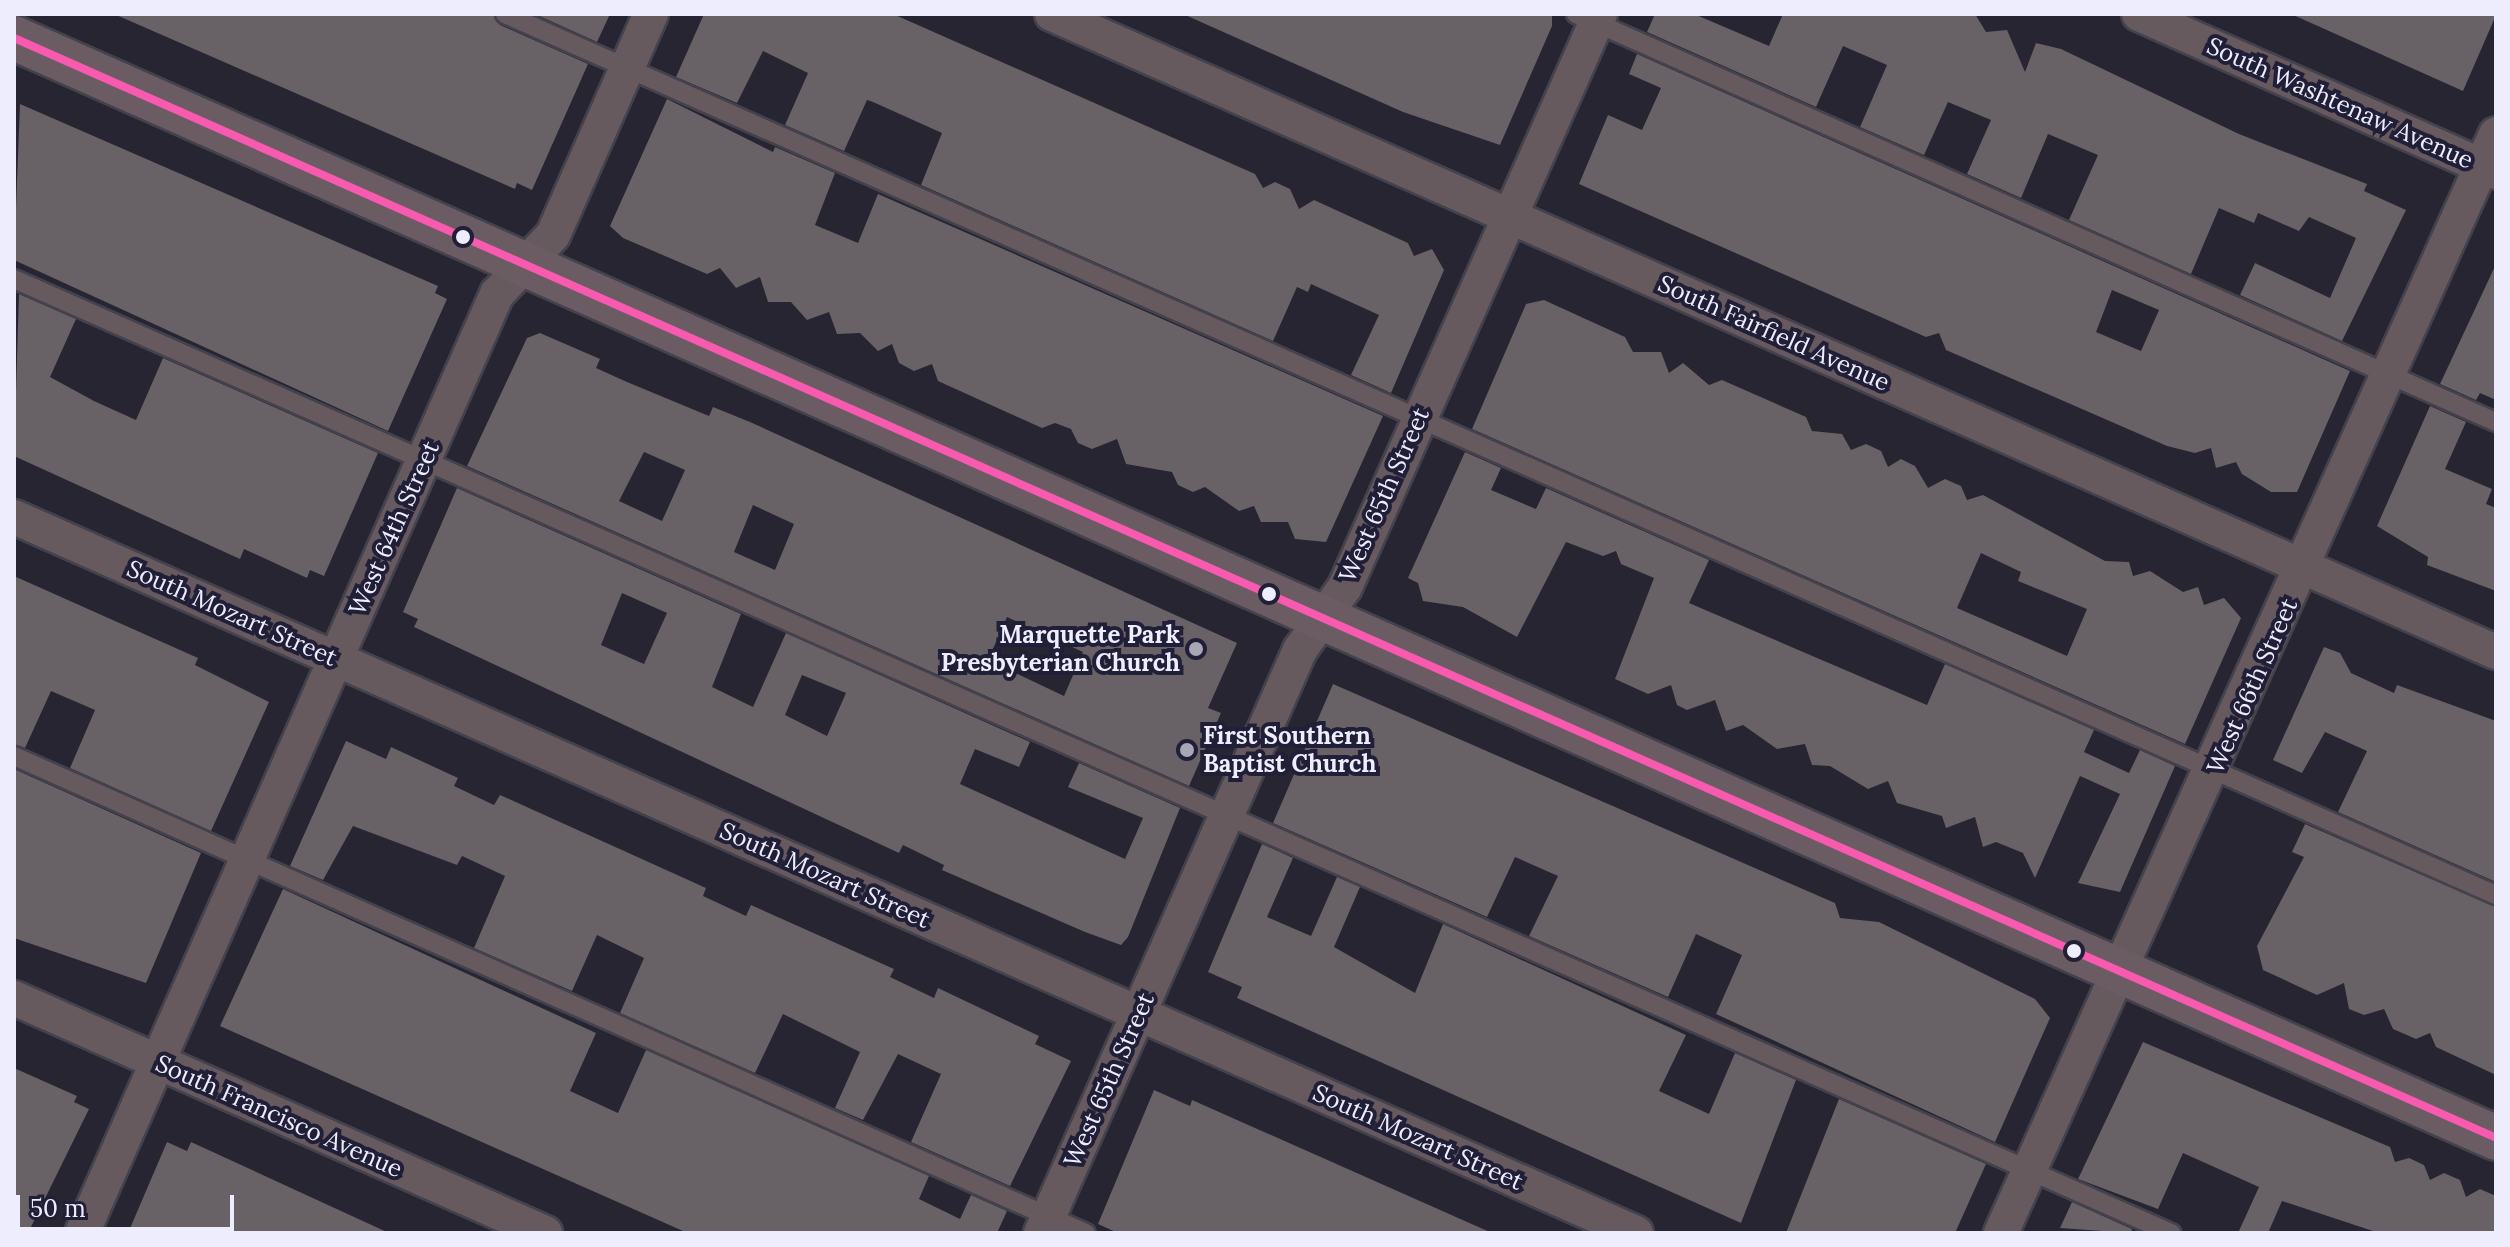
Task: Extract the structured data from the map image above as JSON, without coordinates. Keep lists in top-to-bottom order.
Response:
{
  "streets": {
    "street": [
      "South Washtenaw Avenue",
      "South Fairfield Avenue",
      "West 65th Street",
      "West 64th Street",
      "South Mozart Street",
      "West 66th Street",
      "South Francisco Avenue"
    ]
  },
  "crossings": [
    ["South Washtenaw Avenue", "West 66th Street"],
    ["South Fairfield Avenue", "West 65th Street"],
    ["South Fairfield Avenue", "West 66th Street"],
    ["West 65th Street", "South Mozart Street"],
    ["West 64th Street", "South Mozart Street"],
    ["West 64th Street", "South Francisco Avenue"]
  ],
  "places": ["Marquette Park Presbyterian Church", "First Southern Baptist Church"],
  "scale_bar": "50 m"
}
